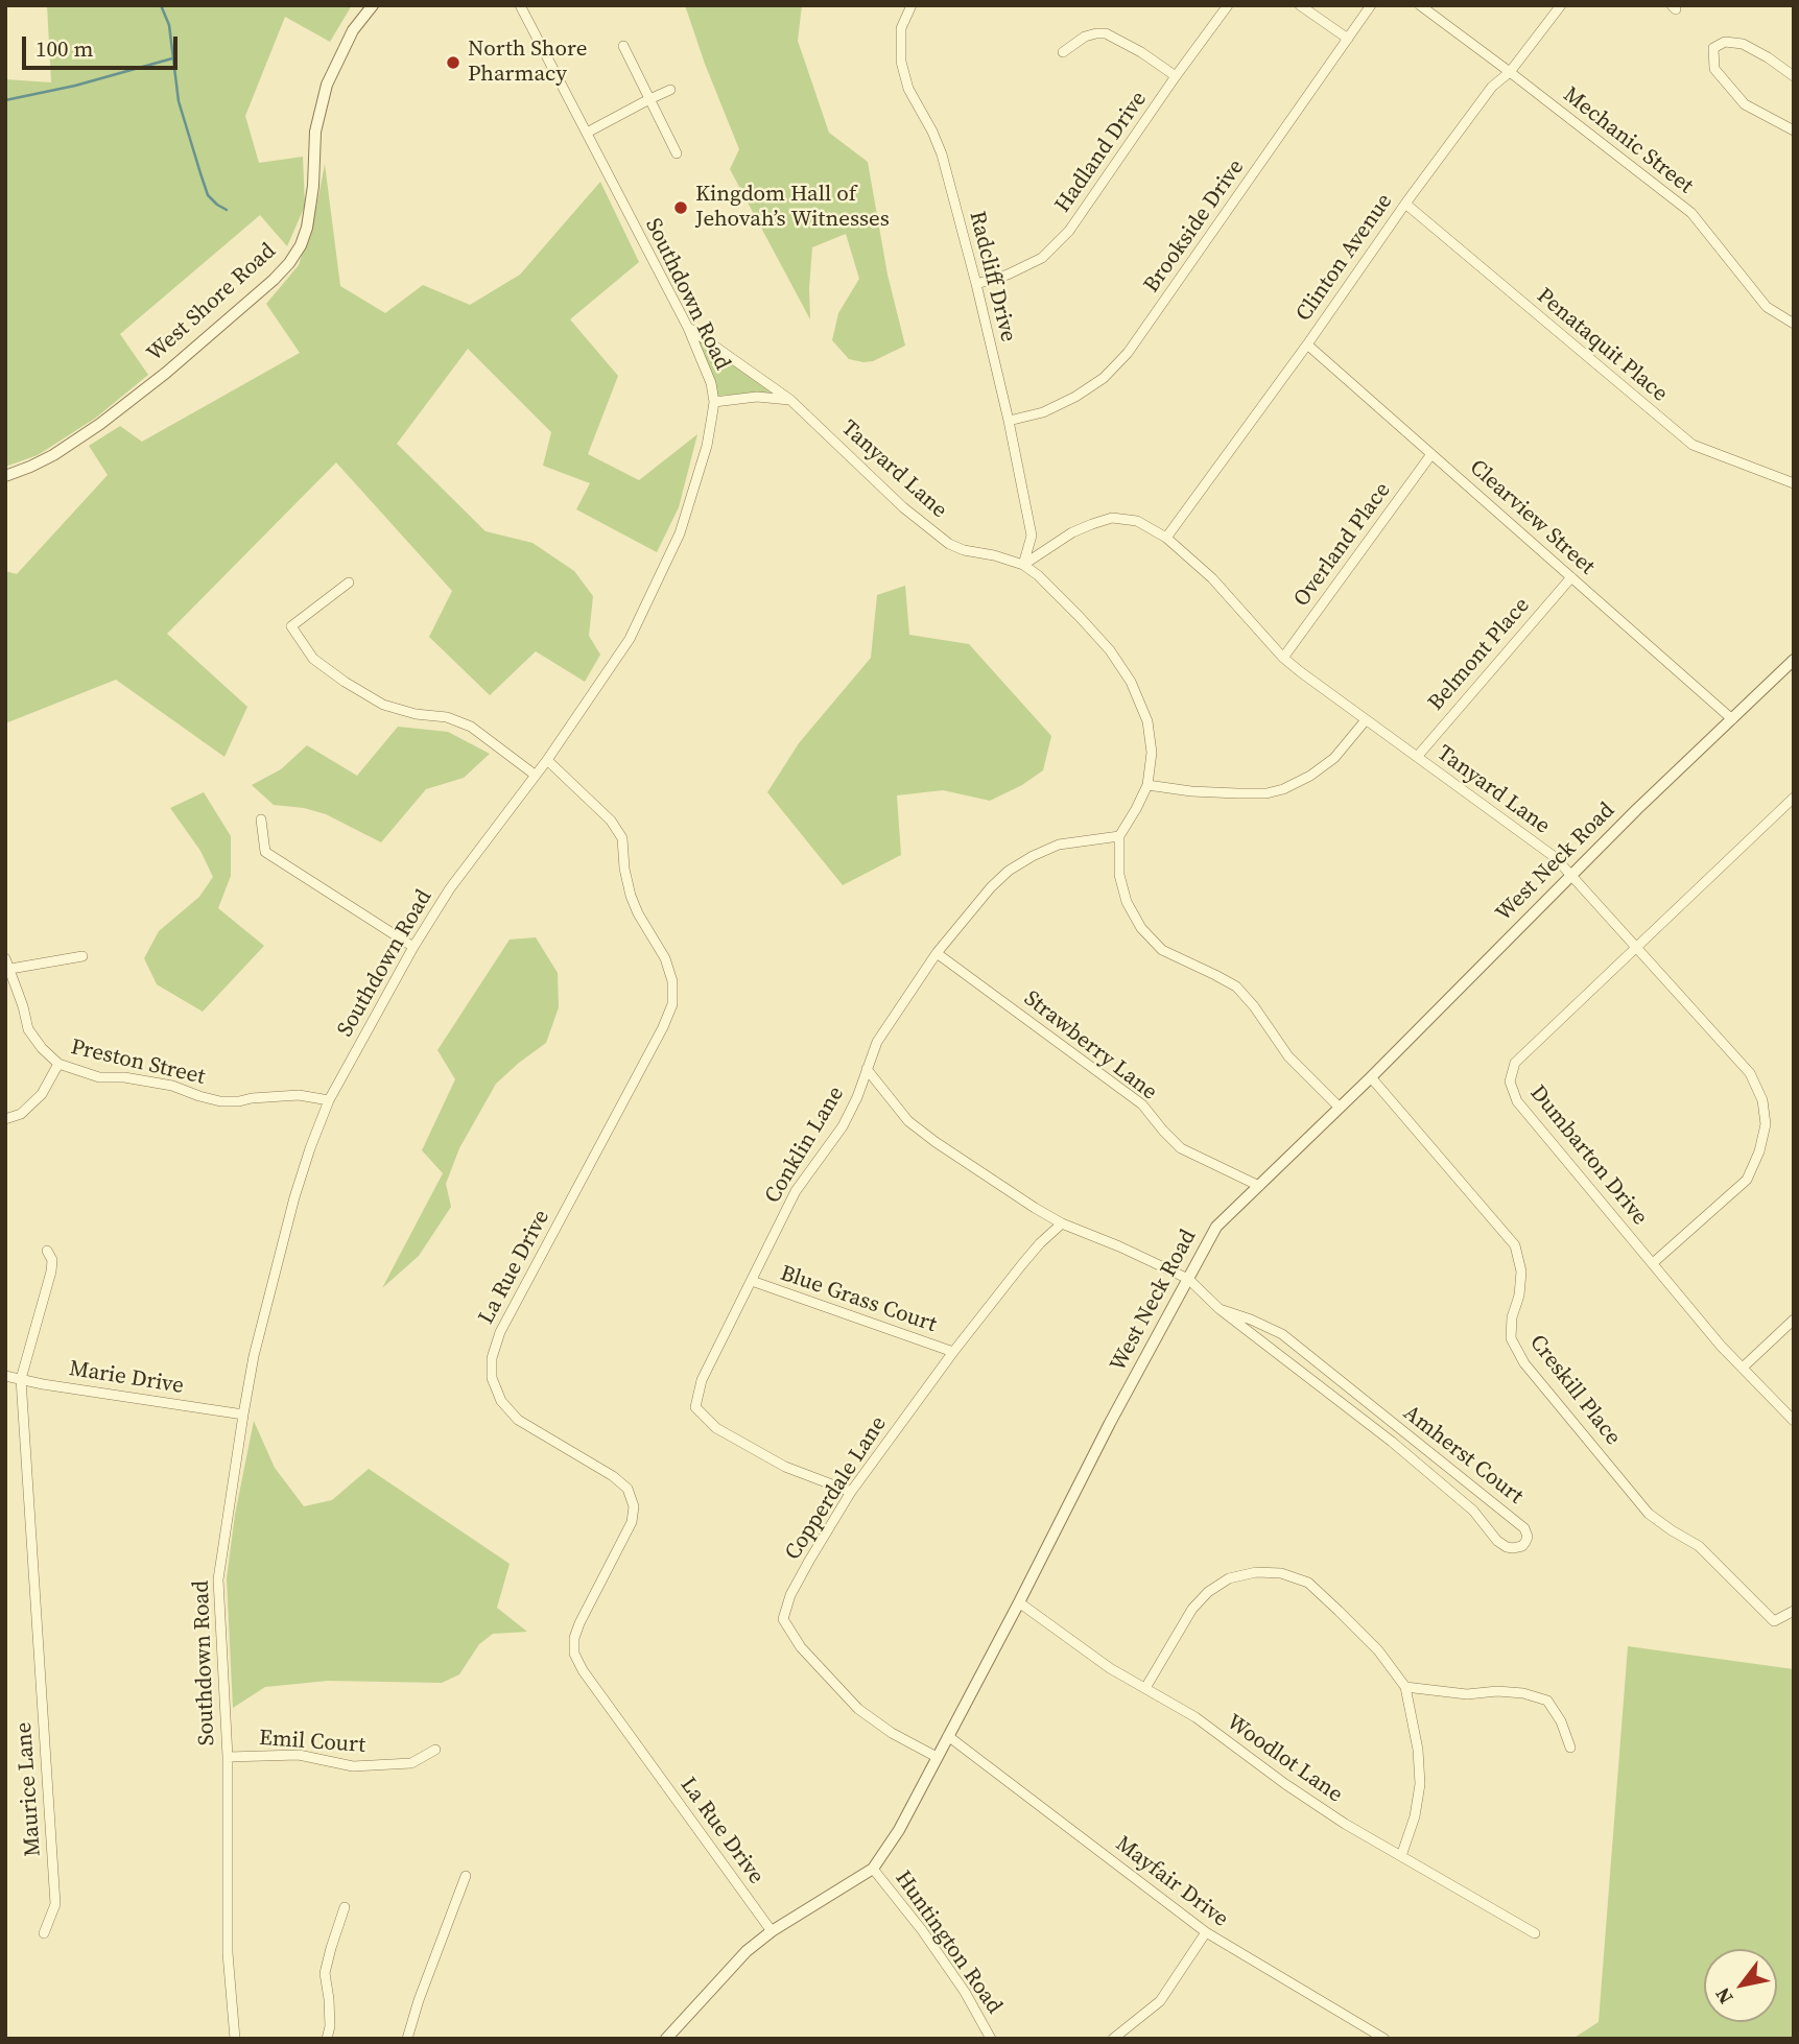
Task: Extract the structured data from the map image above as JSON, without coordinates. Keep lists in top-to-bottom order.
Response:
{
  "streets": {
    "street": [
      "Mechanic Street",
      "Hadland Drive",
      "Brookside Drive",
      "Clinton Avenue",
      "Radcliff Drive",
      "Southdown Road",
      "West Shore Road",
      "Penataquit Place",
      "Tanyard Lane",
      "Clearview Street",
      "Overland Place",
      "Belmont Place",
      "West Neck Road",
      "Strawberry Lane",
      "Preston Street",
      "Conklin Lane",
      "Dumbarton Drive",
      "La Rue Drive",
      "Blue Grass Court",
      "Marie Drive",
      "Creskill Place",
      "Amherst Court",
      "Copperdale Lane",
      "Emil Court",
      "Woodlot Lane",
      "Maurice Lane",
      "Mayfair Drive",
      "Huntington Road"
    ]
  },
  "crossings": [
    ["Mechanic Street", "Clinton Avenue"],
    ["Hadland Drive", "Radcliff Drive"],
    ["Brookside Drive", "Radcliff Drive"],
    ["Clinton Avenue", "Penataquit Place"],
    ["Clinton Avenue", "Tanyard Lane"],
    ["Clinton Avenue", "Clearview Street"],
    ["Radcliff Drive", "Tanyard Lane"],
    ["Southdown Road", "Tanyard Lane"],
    ["Southdown Road", "Preston Street"],
    ["Southdown Road", "La Rue Drive"],
    ["Southdown Road", "Marie Drive"],
    ["Southdown Road", "Emil Court"],
    ["Tanyard Lane", "Overland Place"],
    ["Tanyard Lane", "Belmont Place"],
    ["Tanyard Lane", "West Neck Road"],
    ["Tanyard Lane", "Dumbarton Drive"],
    ["Clearview Street", "Overland Place"],
    ["Clearview Street", "Belmont Place"],
    ["Clearview Street", "West Neck Road"],
    ["West Neck Road", "Strawberry Lane"],
    ["West Neck Road", "La Rue Drive"],
    ["West Neck Road", "Creskill Place"],
    ["West Neck Road", "Amherst Court"],
    ["West Neck Road", "Copperdale Lane"],
    ["West Neck Road", "Woodlot Lane"],
    ["West Neck Road", "Mayfair Drive"],
    ["West Neck Road", "Huntington Road"],
    ["Strawberry Lane", "Conklin Lane"],
    ["Conklin Lane", "Blue Grass Court"],
    ["Conklin Lane", "Amherst Court"],
    ["Conklin Lane", "Copperdale Lane"],
    ["Blue Grass Court", "Copperdale Lane"],
    ["Marie Drive", "Maurice Lane"],
    ["Amherst Court", "Copperdale Lane"]
  ],
  "places": ["North Shore Pharmacy", "Kingdom Hall of Jehovah’s Witnesses"],
  "scale_bar": "100 m",
  "north": "bottom left"
}
